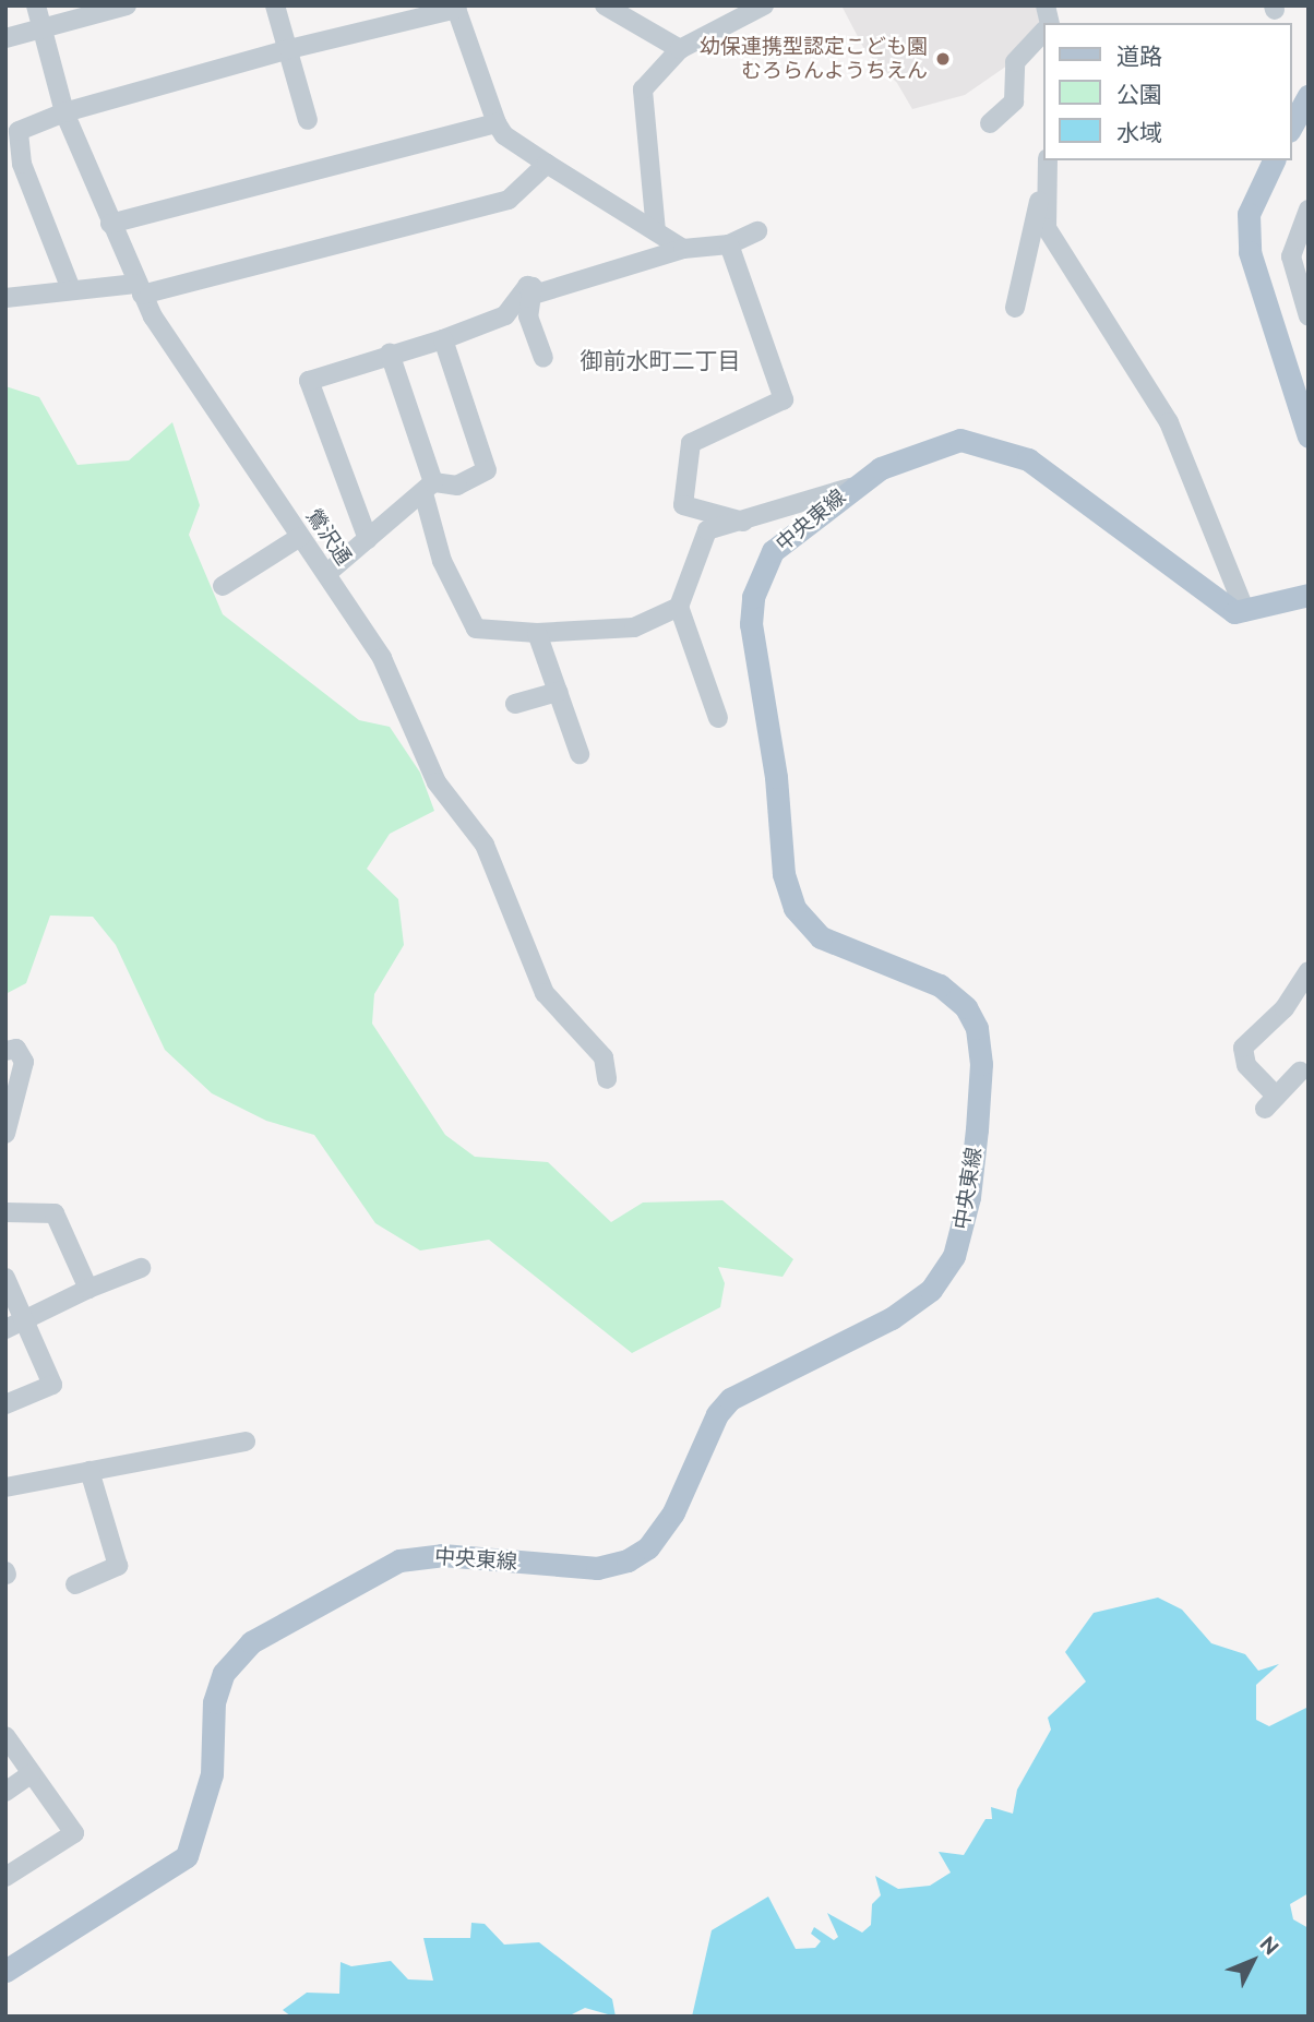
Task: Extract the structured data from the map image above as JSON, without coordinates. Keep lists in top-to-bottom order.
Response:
{
  "streets": {
    "main road": ["中央東線"],
    "street": ["鶯沢通"]
  },
  "districts": ["御前水町二丁目"],
  "places": ["幼保連携型認定こども園 むろらんようちえん"],
  "legend": ["道路", "公園", "水域"],
  "north": "top right"
}
